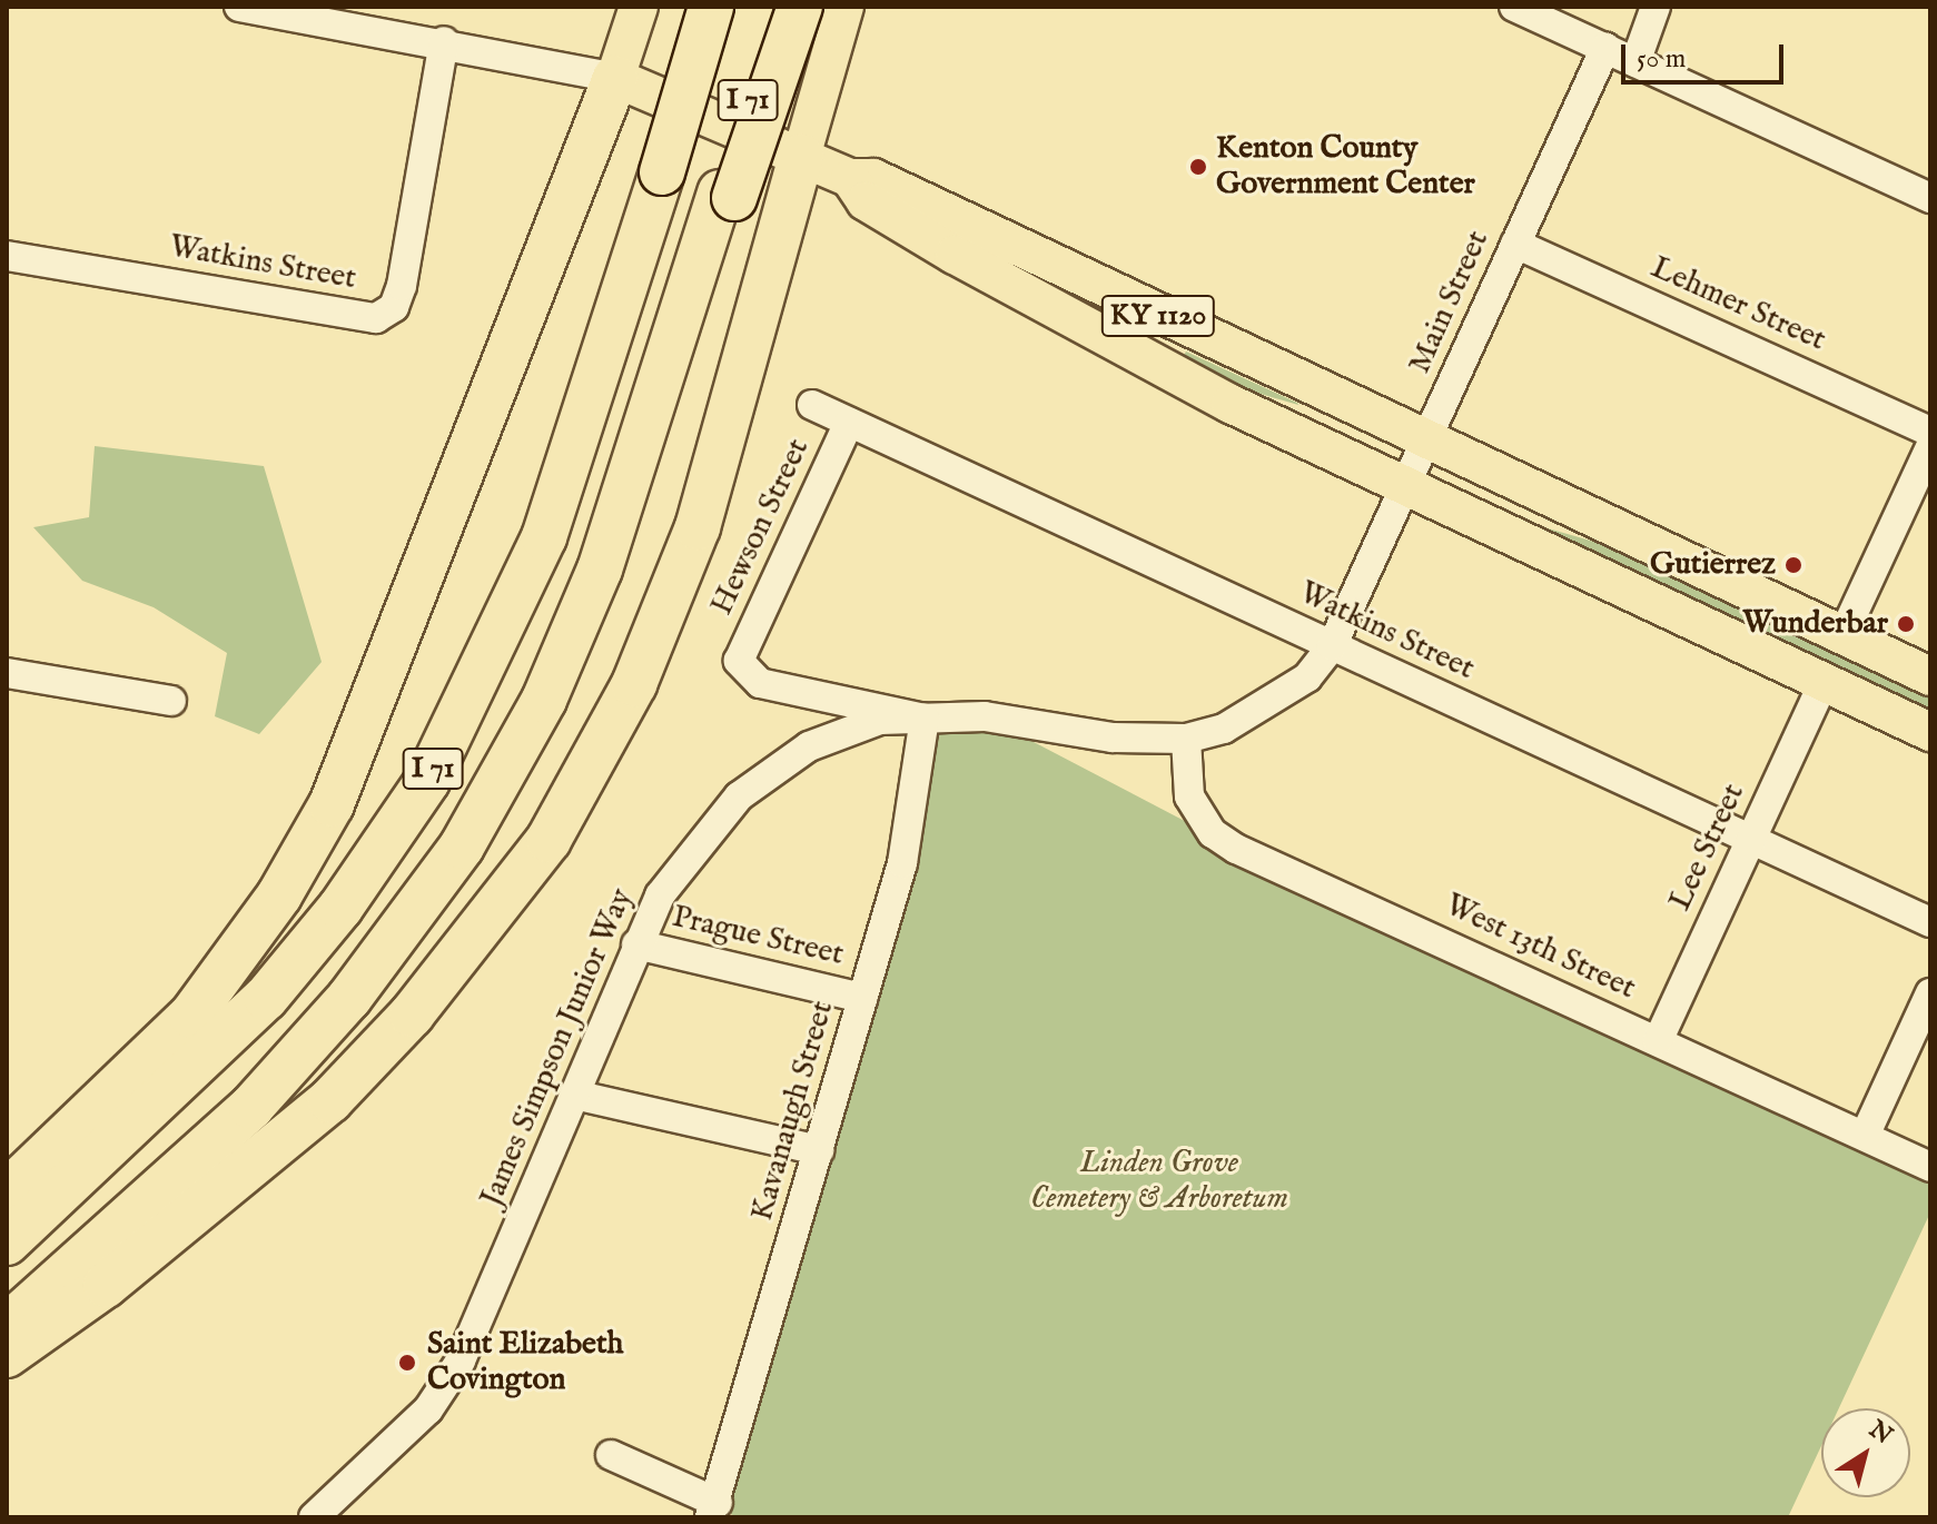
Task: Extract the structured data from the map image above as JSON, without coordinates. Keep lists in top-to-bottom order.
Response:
{
  "streets": {
    "highway": ["I 71"],
    "main road": ["KY 1120"],
    "street": [
      "Watkins Street",
      "Main Street",
      "Lehmer Street",
      "Hewson Street",
      "Lee Street",
      "Prague Street",
      "West 13th Street",
      "James Simpson Junior Way",
      "Kavanaugh Street"
    ]
  },
  "crossings": [
    ["Watkins Street", "Hewson Street"],
    ["Watkins Street", "Lee Street"],
    ["Watkins Street", "James Simpson Junior Way"],
    ["Main Street", "Lehmer Street"],
    ["Main Street", "KY 1120"],
    ["Main Street", "James Simpson Junior Way"],
    ["KY 1120", "Lee Street"],
    ["KY 1120", "James Simpson Junior Way"],
    ["Hewson Street", "James Simpson Junior Way"],
    ["Hewson Street", "Kavanaugh Street"],
    ["Lee Street", "West 13th Street"],
    ["Prague Street", "James Simpson Junior Way"],
    ["Prague Street", "Kavanaugh Street"],
    ["West 13th Street", "James Simpson Junior Way"],
    ["James Simpson Junior Way", "Kavanaugh Street"]
  ],
  "parks": ["Linden Grove Cemetery & Arboretum"],
  "places": [
    "Kenton County Government Center",
    "Gutierrez",
    "Wunderbar",
    "Saint Elizabeth Covington"
  ],
  "scale_bar": "50 m",
  "north": "top right"
}
